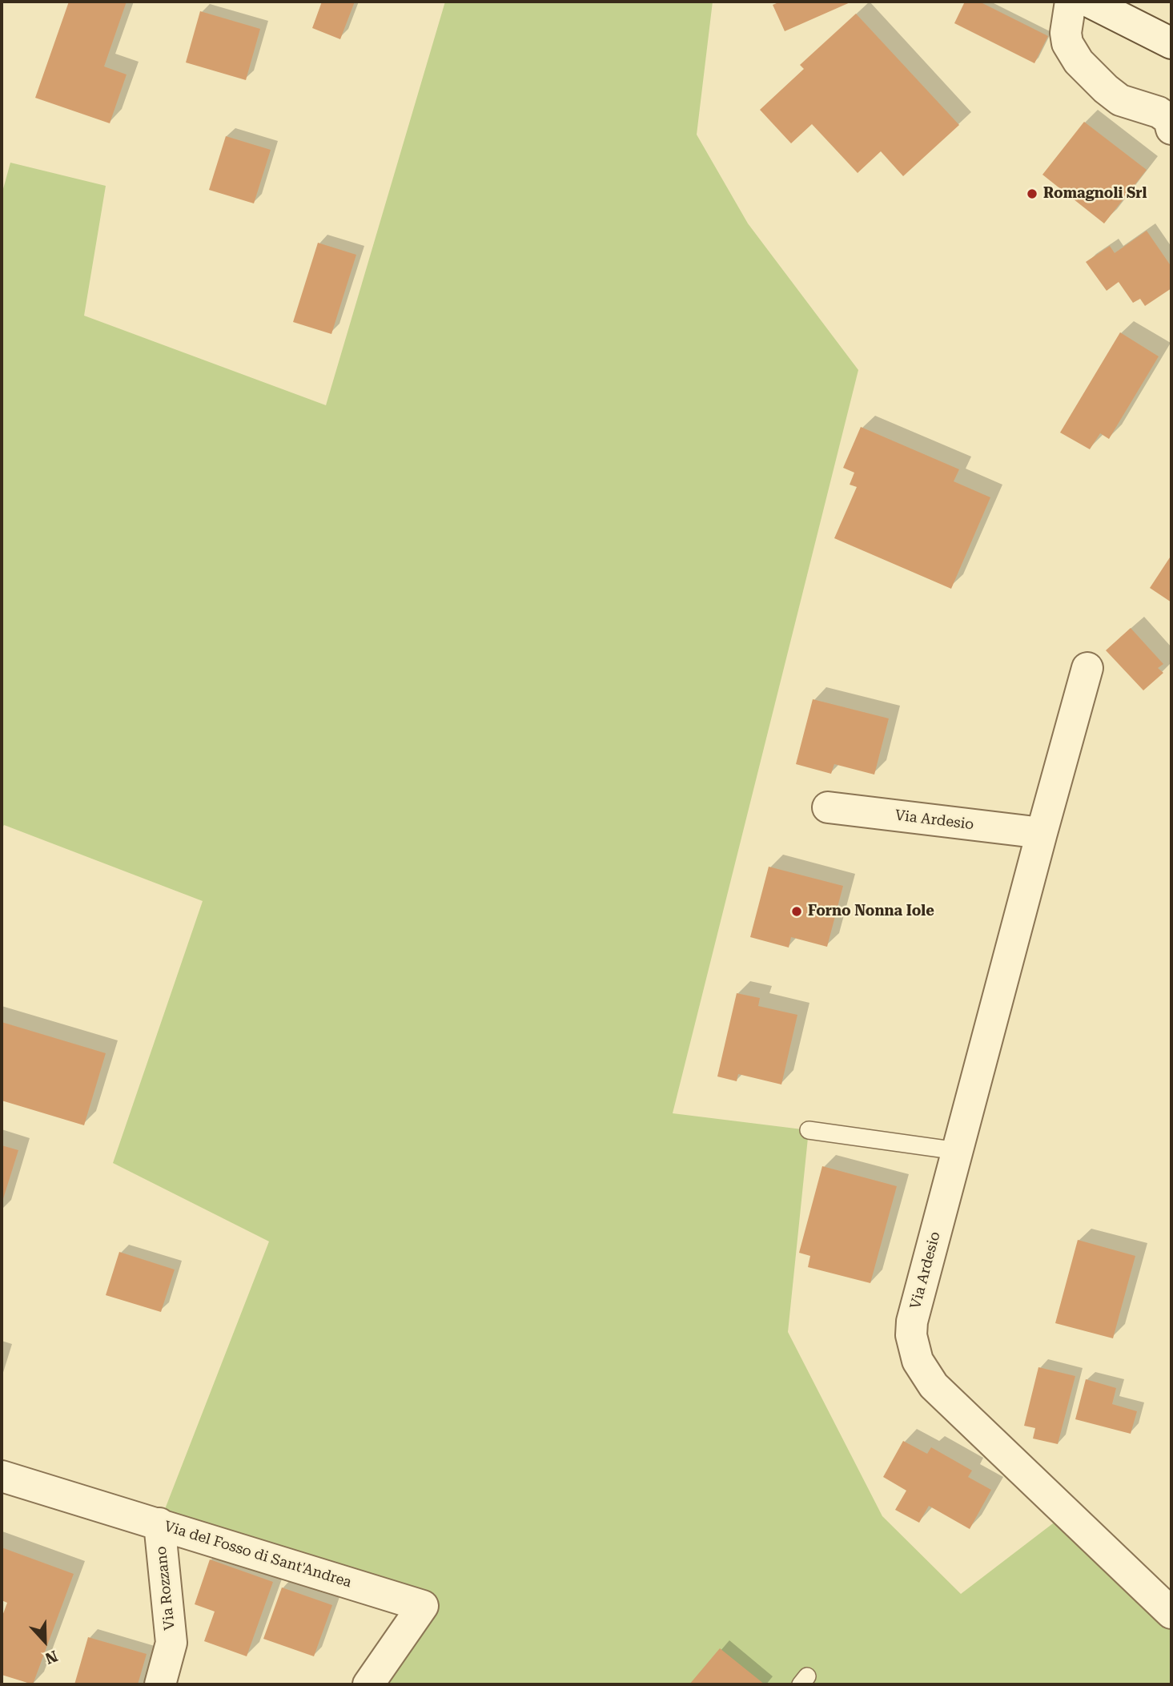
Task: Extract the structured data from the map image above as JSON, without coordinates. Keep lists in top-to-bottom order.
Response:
{
  "streets": {
    "street": ["Via Ardesio", "Via del Fosso di Sant'Andrea", "Via Rozzano"]
  },
  "crossings": [
    ["Via del Fosso di Sant'Andrea", "Via Rozzano"]
  ],
  "places": ["Romagnoli Srl", "Forno Nonna Iole"],
  "north": "bottom"
}
